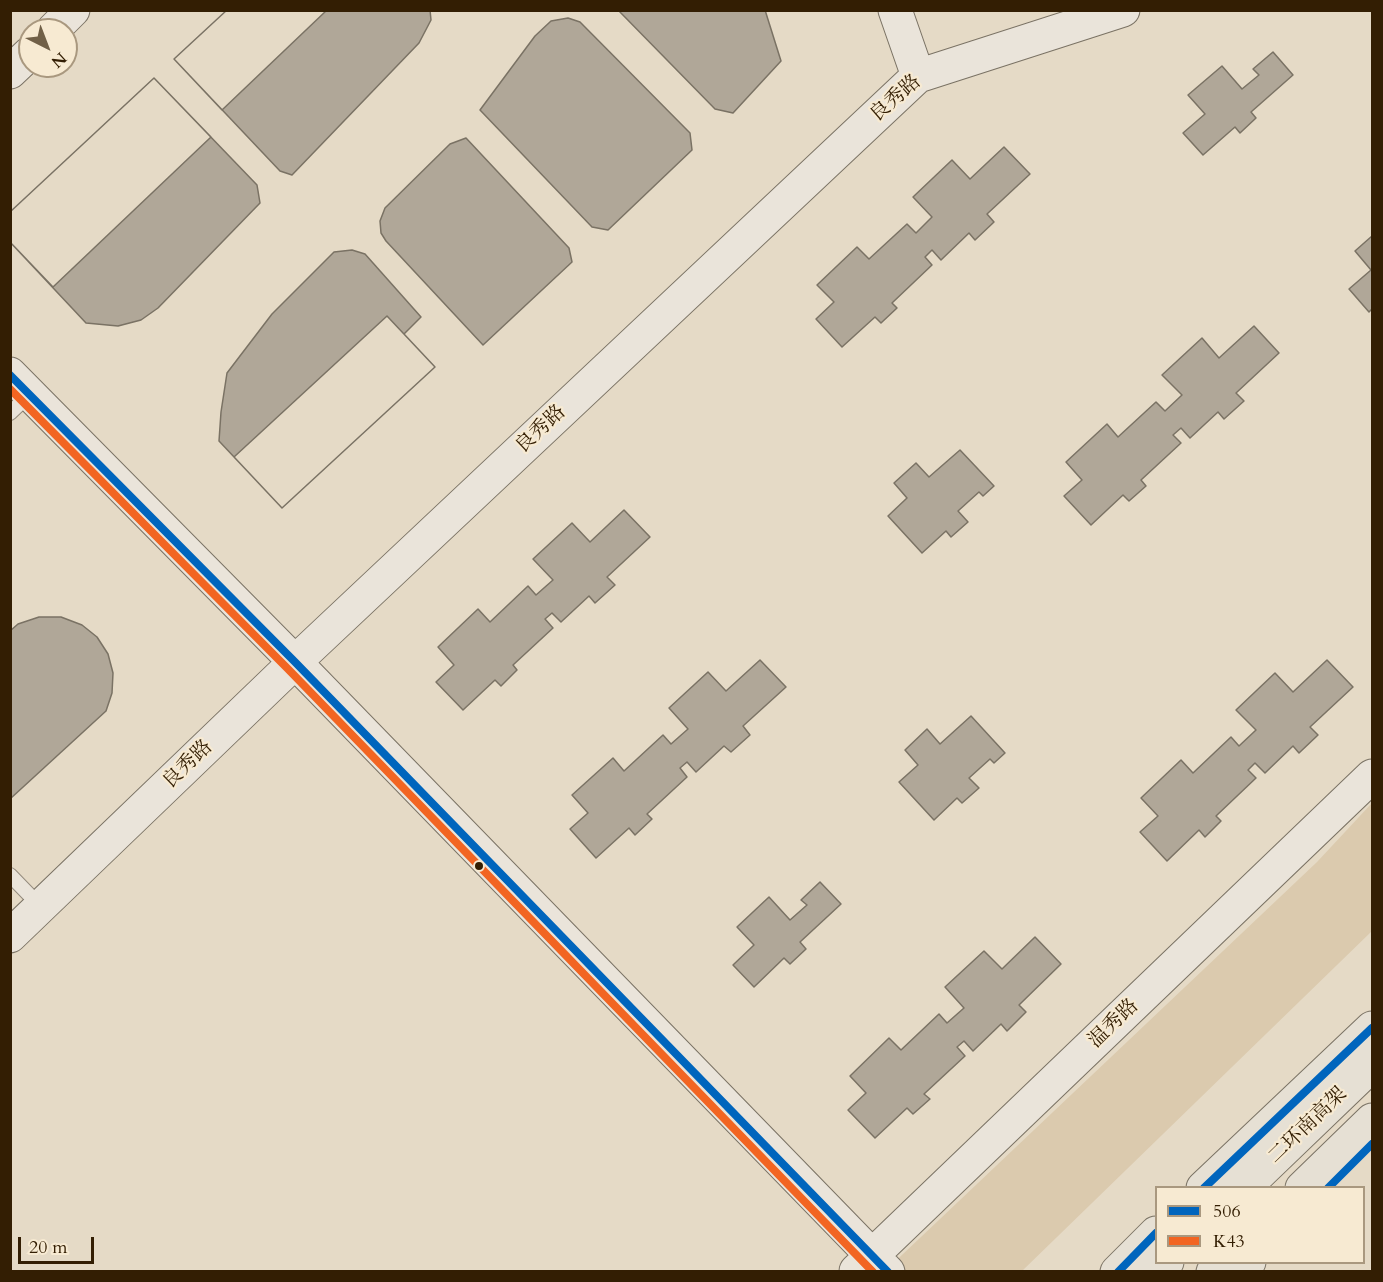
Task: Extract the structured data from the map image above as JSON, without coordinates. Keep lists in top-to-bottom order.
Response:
{
  "streets": {
    "highway": ["二环南高架"],
    "street": ["良秀路", "温秀路"]
  },
  "lines": ["transit line 506", "transit line K43"],
  "legend": ["506", "K43"],
  "scale_bar": "20 m",
  "north": "bottom right"
}
